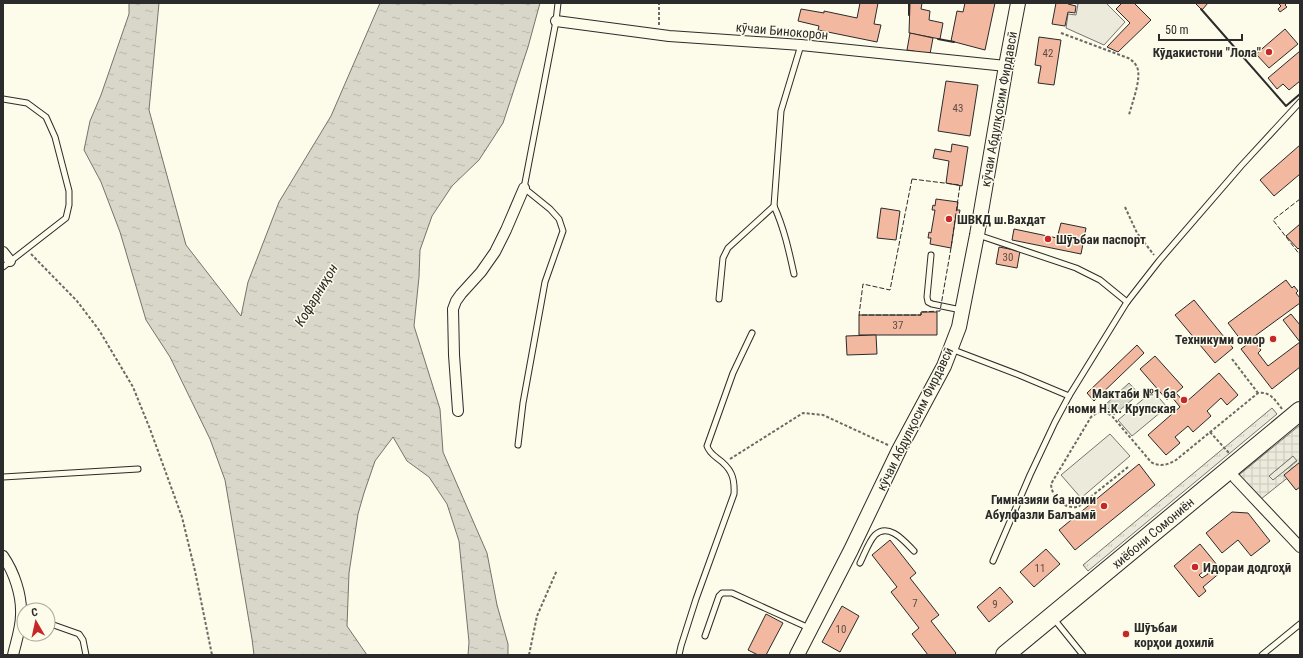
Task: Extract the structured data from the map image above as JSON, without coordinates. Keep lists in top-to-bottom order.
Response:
{
  "streets": {
    "highway": ["хиёбони Сомониён"],
    "street": ["кӯчаи Бинокорон", "кӯчаи Абдулқосим Фирдавсӣ"]
  },
  "crossings": [
    ["кӯчаи Бинокорон", "кӯчаи Абдулқосим Фирдавсӣ"]
  ],
  "water": ["Кофарниҳон"],
  "places": [
    "Кӯдакистони \"Лола\"",
    "ШВКД ш.Вахдат",
    "Шӯъбаи паспорт",
    "Техникуми омор",
    "Мактаби №1 ба номи Н.К. Крупская",
    "Гимназияи ба номи Абулфазли Балъамӣ",
    "Идораи додгоҳӣ",
    "Шӯъбаи корҳои дохилӣ"
  ],
  "house_numbers": [
    "42",
    "43",
    "30",
    "37",
    "11",
    "7",
    "9",
    "10"
  ],
  "scale_bar": "50 m",
  "north": "top"
}
